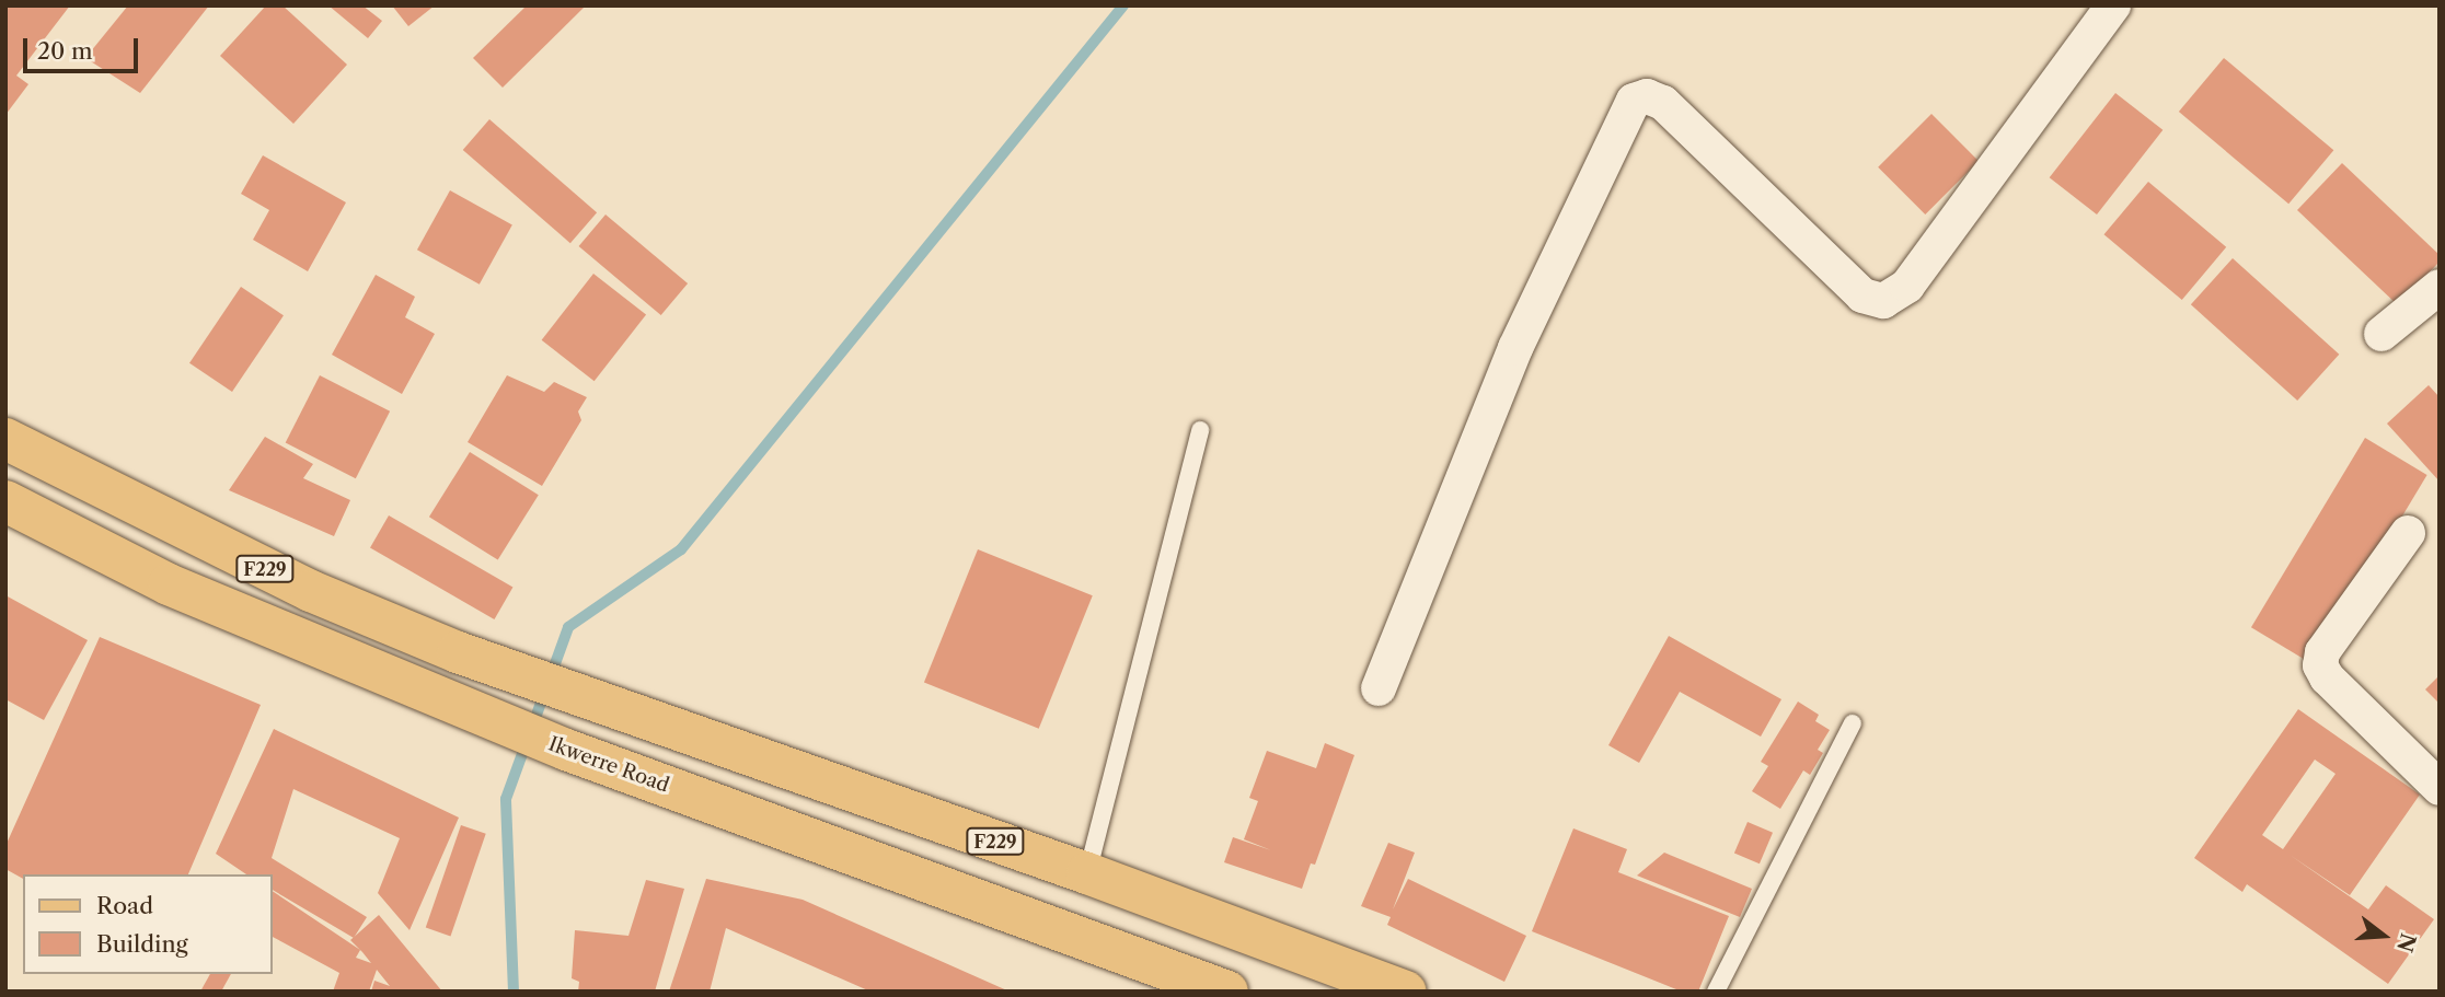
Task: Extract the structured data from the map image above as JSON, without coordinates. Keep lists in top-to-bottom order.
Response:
{
  "streets": {
    "main road": ["F229", "Ikwerre Road"]
  },
  "legend": ["Road", "Building"],
  "scale_bar": "20 m",
  "north": "right"
}
